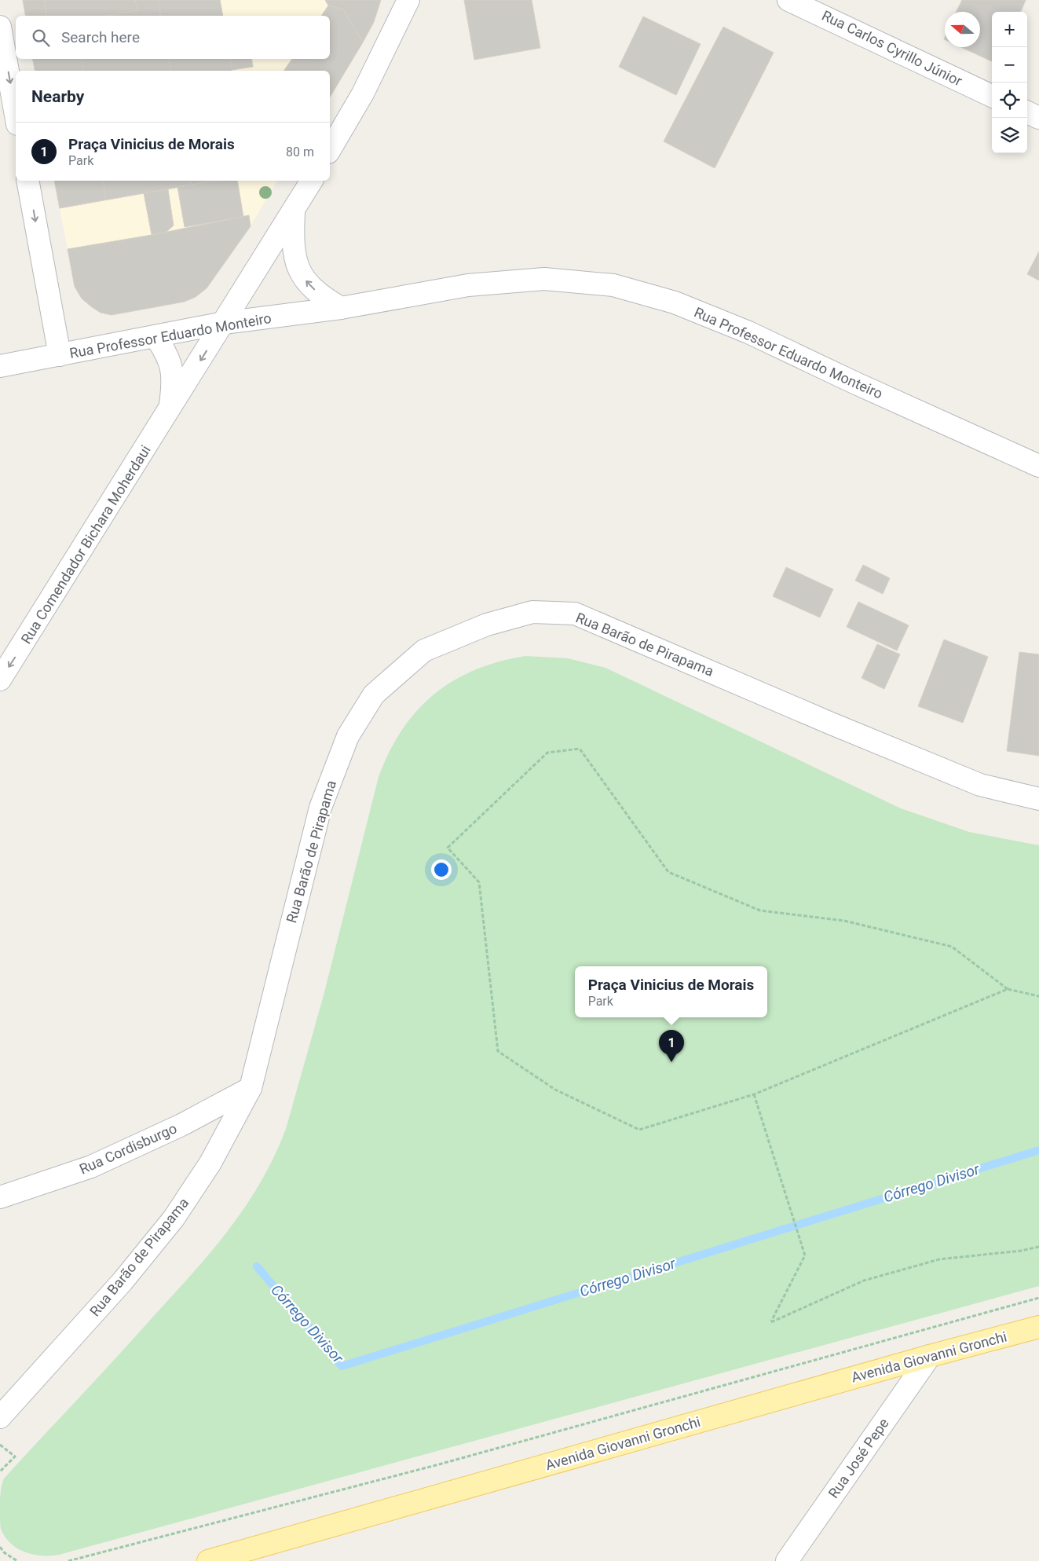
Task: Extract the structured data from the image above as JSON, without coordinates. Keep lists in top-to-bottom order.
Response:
{
  "streets": {
    "main road": ["Avenida Giovanni Gronchi"],
    "street": [
      "Rua Carlos Cyrillo Júnior",
      "Rua Professor Eduardo Monteiro",
      "Rua Comendador Bichara Moherdaui",
      "Rua Barão de Pirapama",
      "Rua Cordisburgo",
      "Rua José Pepe"
    ]
  },
  "crossings": [
    ["Rua Professor Eduardo Monteiro", "Rua Comendador Bichara Moherdaui"],
    ["Rua Barão de Pirapama", "Rua Cordisburgo"],
    ["Avenida Giovanni Gronchi", "Rua José Pepe"]
  ],
  "one_way": ["Rua Comendador Bichara Moherdaui"],
  "water": ["Córrego Divisor"],
  "north": "left",
  "page": {
    "map_buttons": ["+", "−"],
    "search": "Search here",
    "heading": "Nearby",
    "list": [
      {
        "mark": "1",
        "name": "Praça Vinicius de Morais",
        "note": "Park",
        "value": "80 m"
      }
    ],
    "popup": ["Praça Vinicius de Morais", "Park"],
    "pins": "1"
  }
}
